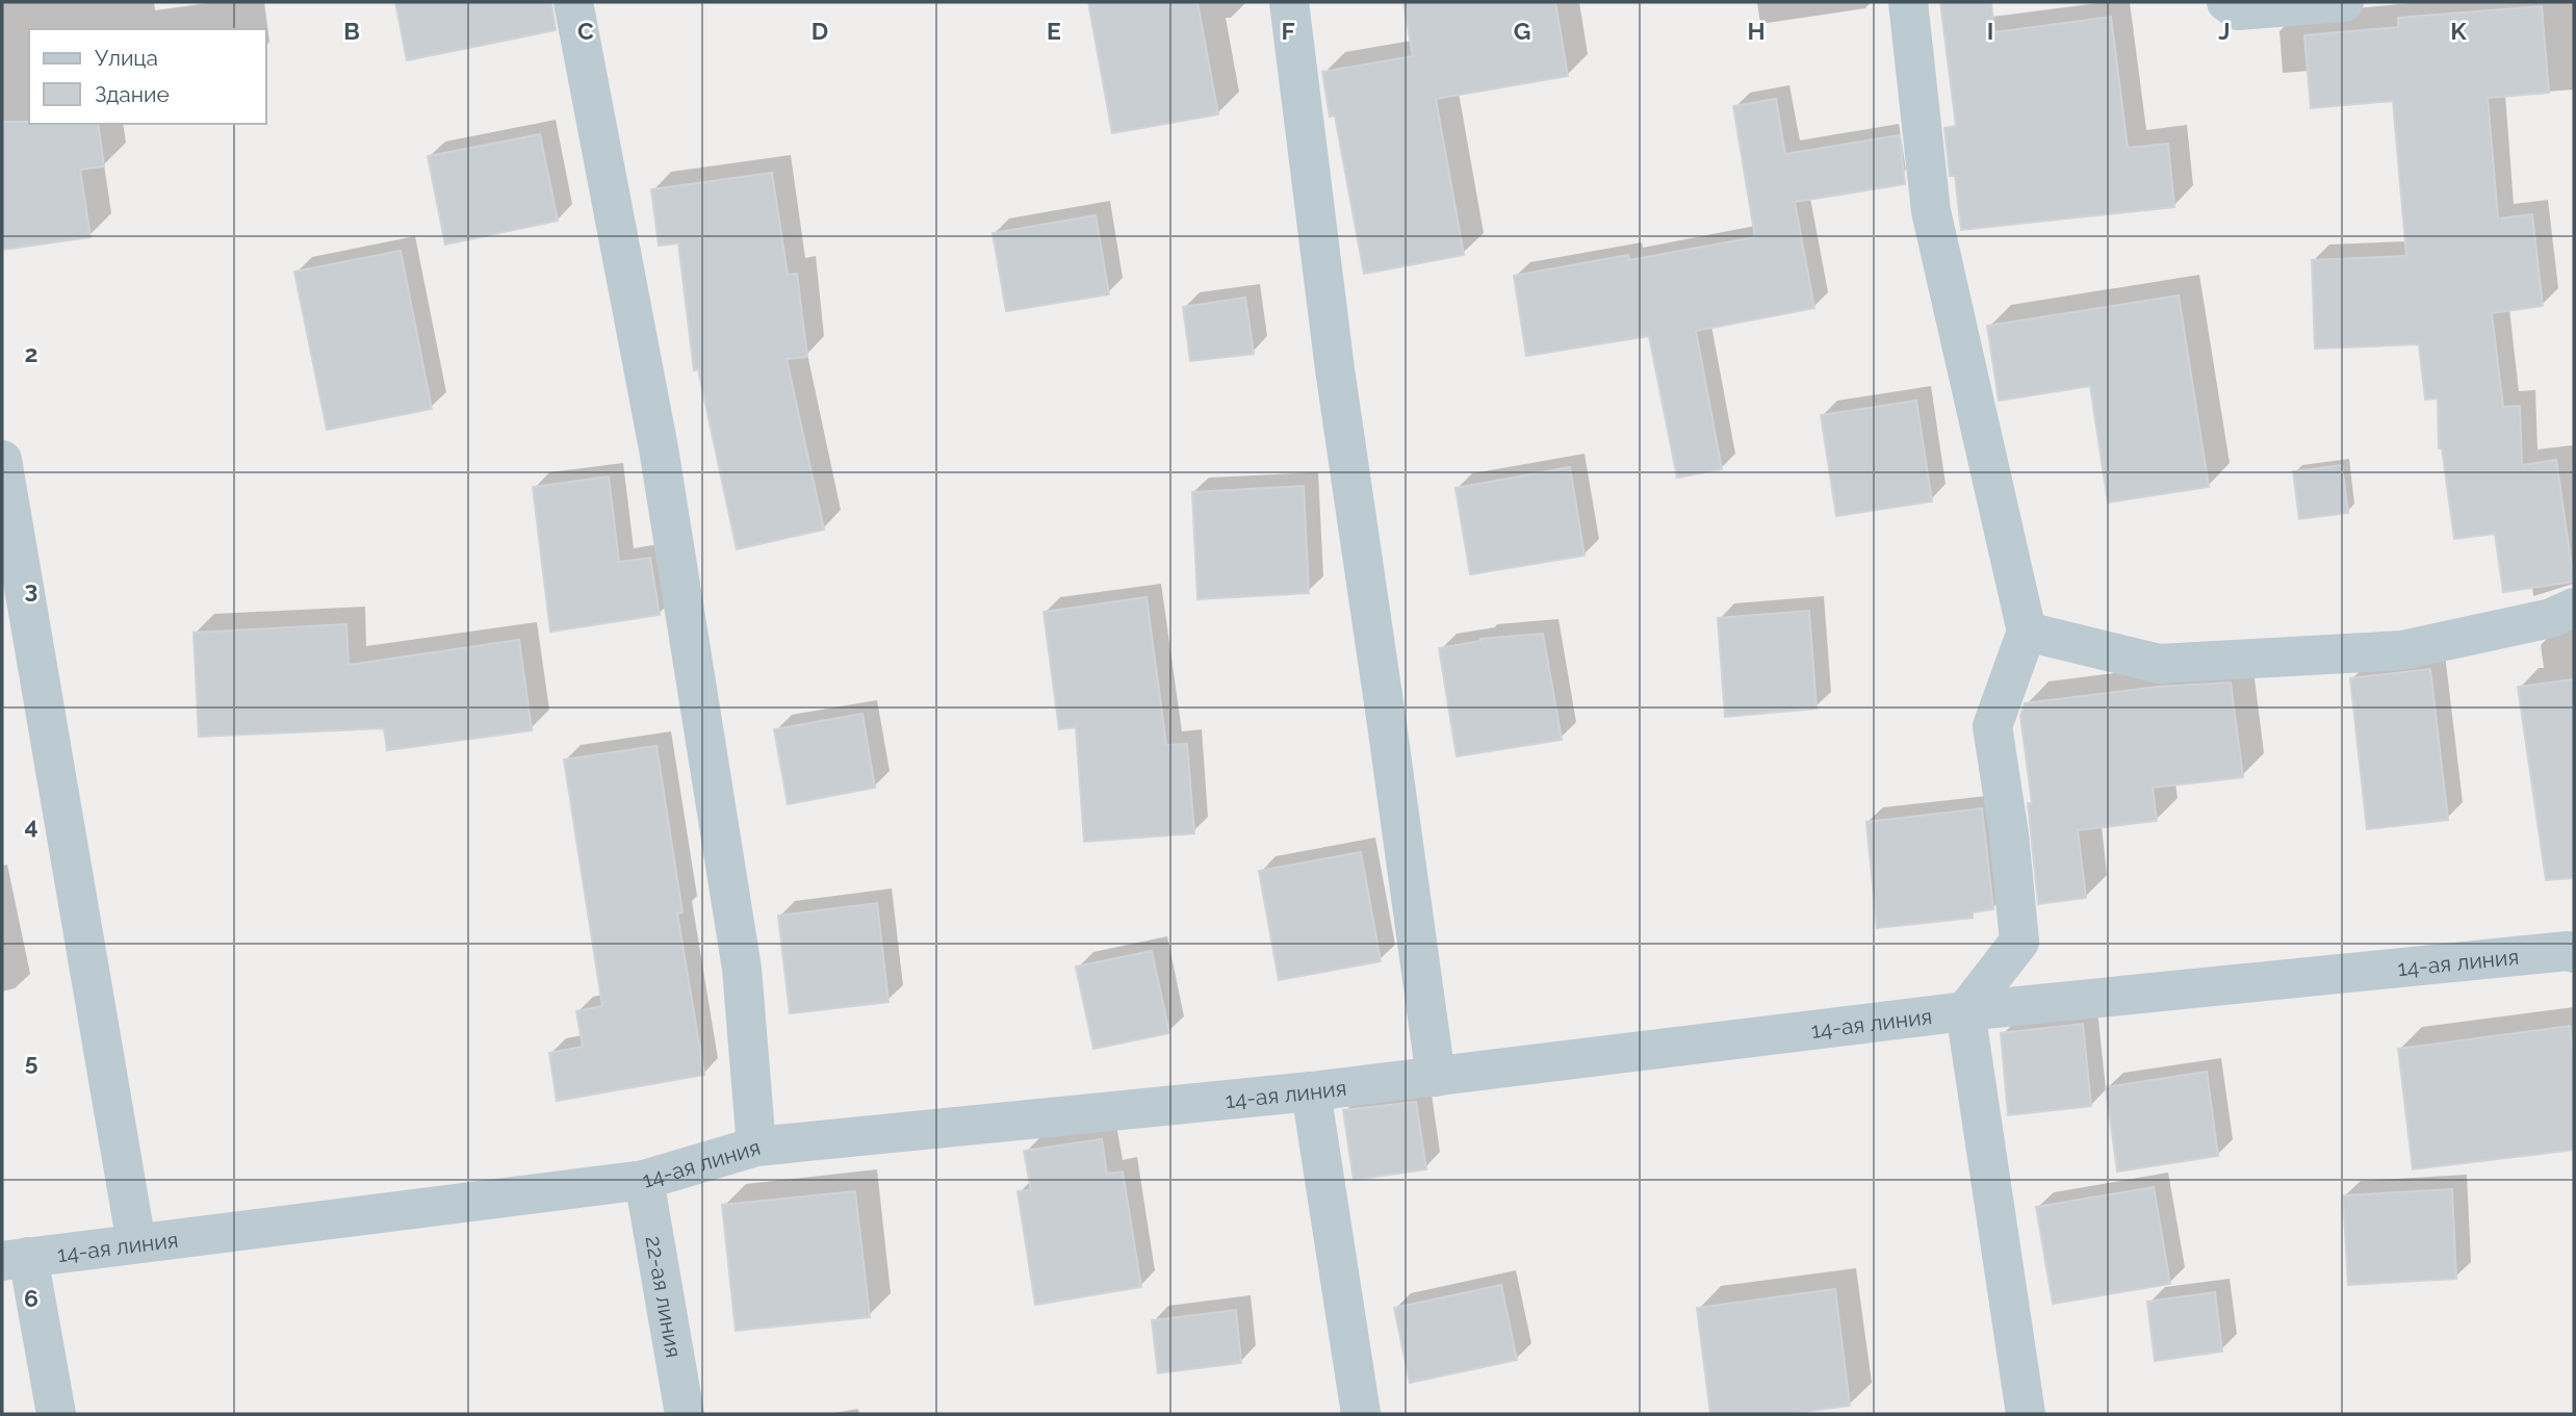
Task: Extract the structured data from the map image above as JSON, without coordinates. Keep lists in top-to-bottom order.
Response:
{
  "streets": {
    "street": ["14-ая линия", "22-ая линия"]
  },
  "crossings": [
    ["14-ая линия", "22-ая линия"]
  ],
  "legend": ["Улица", "Здание"],
  "grid": {
    "columns": [
      "B",
      "C",
      "D",
      "E",
      "F",
      "G",
      "H",
      "I",
      "J",
      "K"
    ],
    "rows": [
      "2",
      "3",
      "4",
      "5",
      "6"
    ]
  }
}
